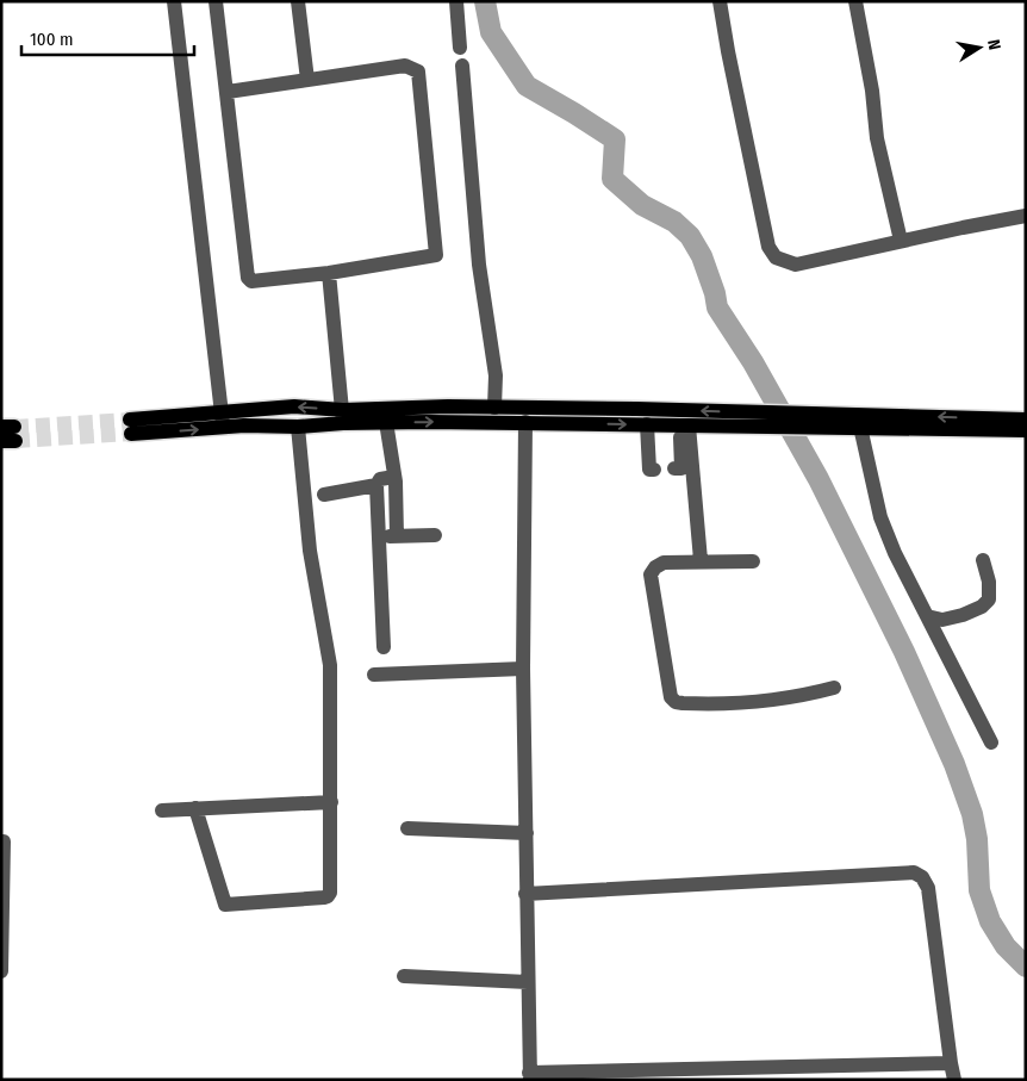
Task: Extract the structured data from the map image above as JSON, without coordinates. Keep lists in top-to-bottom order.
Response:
{
  "scale_bar": "100 m",
  "north": "right"
}
